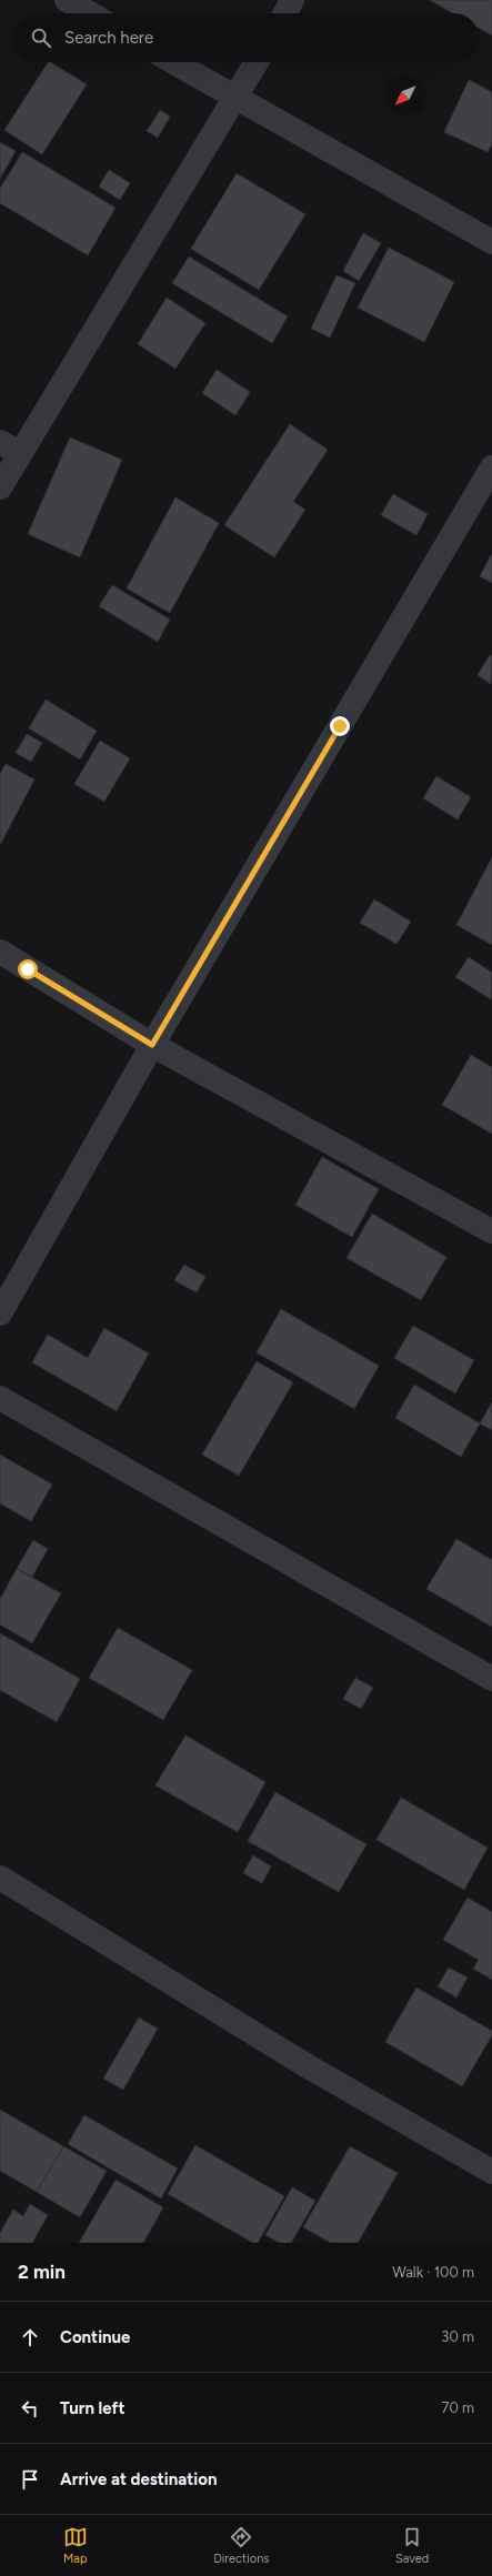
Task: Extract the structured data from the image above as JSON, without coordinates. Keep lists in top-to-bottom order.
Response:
{
  "north": "bottom left",
  "page": {
    "search": "Search here",
    "heading": ["2 min", "Walk · 100 m"],
    "list": [
      ["Continue", "30 m"],
      ["Turn left", "70 m"],
      "Arrive at destination"
    ],
    "nav": ["Map", "Directions", "Saved"]
  }
}
